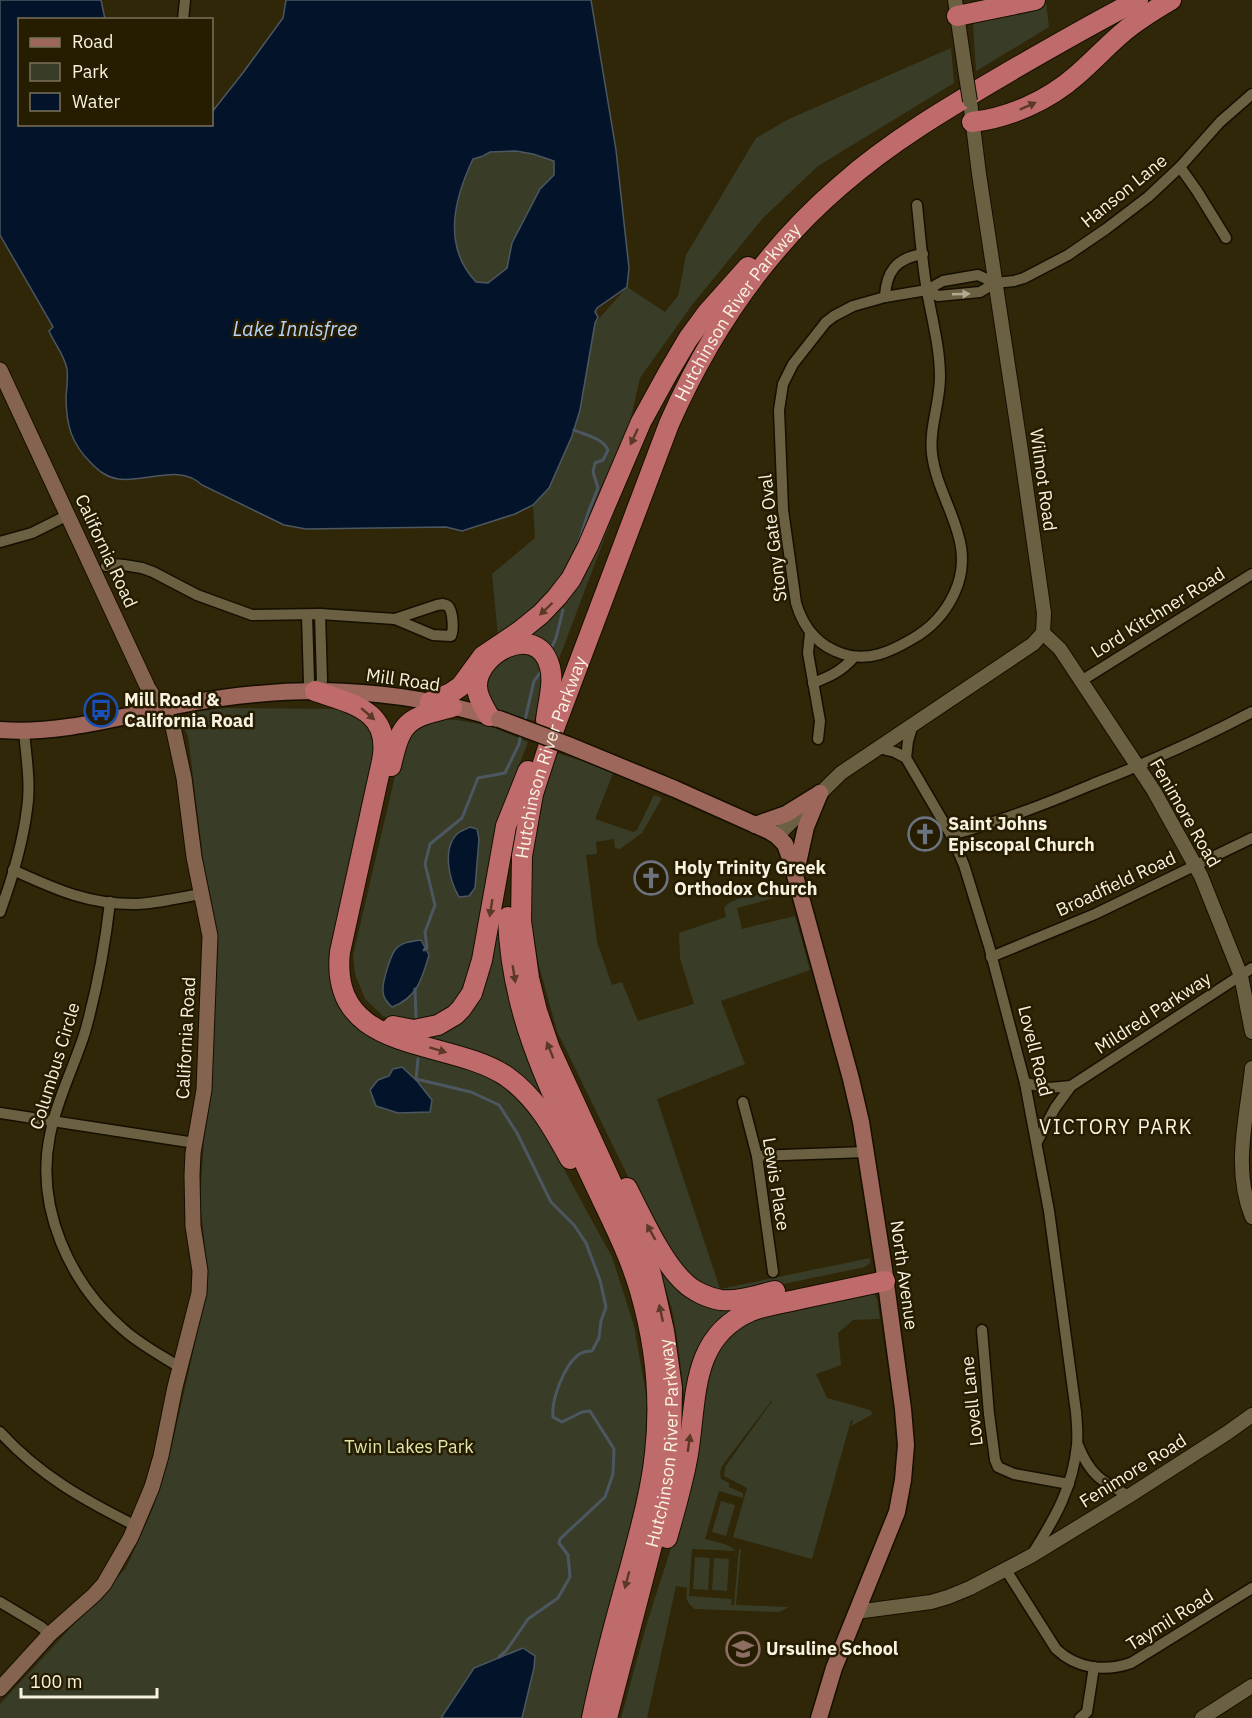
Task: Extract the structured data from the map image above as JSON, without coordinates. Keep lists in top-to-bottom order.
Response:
{
  "streets": {
    "highway": ["Hutchinson River Parkway"],
    "main road": ["California Road", "Mill Road", "North Avenue"],
    "street": [
      "Hanson Lane",
      "Wilmot Road",
      "Stony Gate Oval",
      "Lord Kitchner Road",
      "Fenimore Road",
      "Broadfield Road",
      "Mildred Parkway",
      "Lovell Road",
      "Columbus Circle",
      "Lewis Place",
      "Lovell Lane",
      "Taymil Road"
    ]
  },
  "crossings": [
    ["Hanson Lane", "Wilmot Road"],
    ["Hanson Lane", "Stony Gate Oval"],
    ["Wilmot Road", "Stony Gate Oval"],
    ["Wilmot Road", "Fenimore Road"],
    ["California Road", "Mill Road"],
    ["California Road", "Columbus Circle"],
    ["Lord Kitchner Road", "Fenimore Road"],
    ["Mill Road", "North Avenue"],
    ["Fenimore Road", "Broadfield Road"],
    ["Fenimore Road", "Mildred Parkway"],
    ["Fenimore Road", "Lovell Road"],
    ["Broadfield Road", "Lovell Road"],
    ["Mildred Parkway", "Lovell Road"],
    ["Lovell Road", "North Avenue"],
    ["Lovell Road", "Lovell Lane"],
    ["Lovell Road", "Taymil Road"]
  ],
  "districts": ["VICTORY PARK"],
  "water": ["Lake Innisfree"],
  "parks": ["Twin Lakes Park"],
  "places": {
    "bus stop": ["Mill Road & California Road"],
    "church": ["Saint Johns Episcopal Church", "Holy Trinity Greek Orthodox Church"],
    "school or university": ["Ursuline School"]
  },
  "legend": ["Road", "Park", "Water"],
  "scale_bar": "100 m"
}
